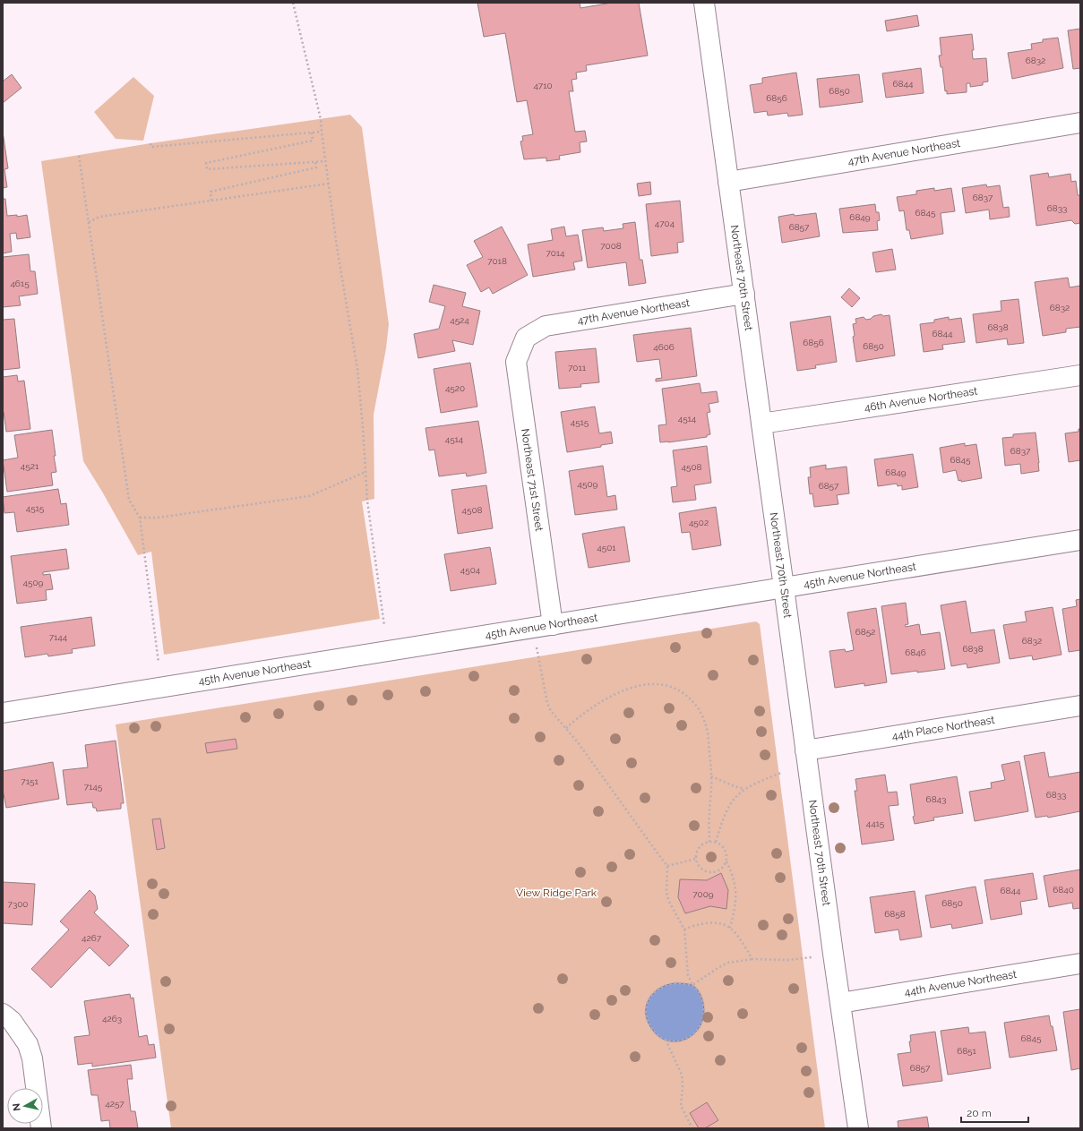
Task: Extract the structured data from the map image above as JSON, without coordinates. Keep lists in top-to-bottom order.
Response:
{
  "streets": {
    "street": [
      "47th Avenue Northeast",
      "Northeast 70th Street",
      "46th Avenue Northeast",
      "Northeast 71st Street",
      "45th Avenue Northeast",
      "44th Place Northeast",
      "44th Avenue Northeast"
    ]
  },
  "crossings": [
    ["47th Avenue Northeast", "Northeast 70th Street"],
    ["47th Avenue Northeast", "Northeast 71st Street"],
    ["Northeast 70th Street", "46th Avenue Northeast"],
    ["Northeast 70th Street", "45th Avenue Northeast"],
    ["Northeast 70th Street", "44th Place Northeast"],
    ["Northeast 70th Street", "44th Avenue Northeast"],
    ["Northeast 71st Street", "45th Avenue Northeast"]
  ],
  "parks": ["View Ridge Park"],
  "house_numbers": [
    "6832",
    "6844",
    "4710",
    "6850",
    "6856",
    "6837",
    "6833",
    "6845",
    "6849",
    "4704",
    "6857",
    "7008",
    "7014",
    "7018",
    "4615",
    "6832",
    "4524",
    "6838",
    "6844",
    "6856",
    "6850",
    "4606",
    "7011",
    "4520",
    "4514",
    "4515",
    "4514",
    "6837",
    "6845",
    "4521",
    "4508",
    "6849",
    "4509",
    "6857",
    "4515",
    "4508",
    "4502",
    "4501",
    "4504",
    "4509",
    "6852",
    "7144",
    "6832",
    "6838",
    "6846",
    "7151",
    "7145",
    "6833",
    "6843",
    "4415",
    "6840",
    "6844",
    "7009",
    "6850",
    "7300",
    "6858",
    "4267",
    "4263",
    "6845",
    "6851",
    "6857",
    "4257"
  ],
  "scale_bar": "20 m",
  "north": "left"
}
